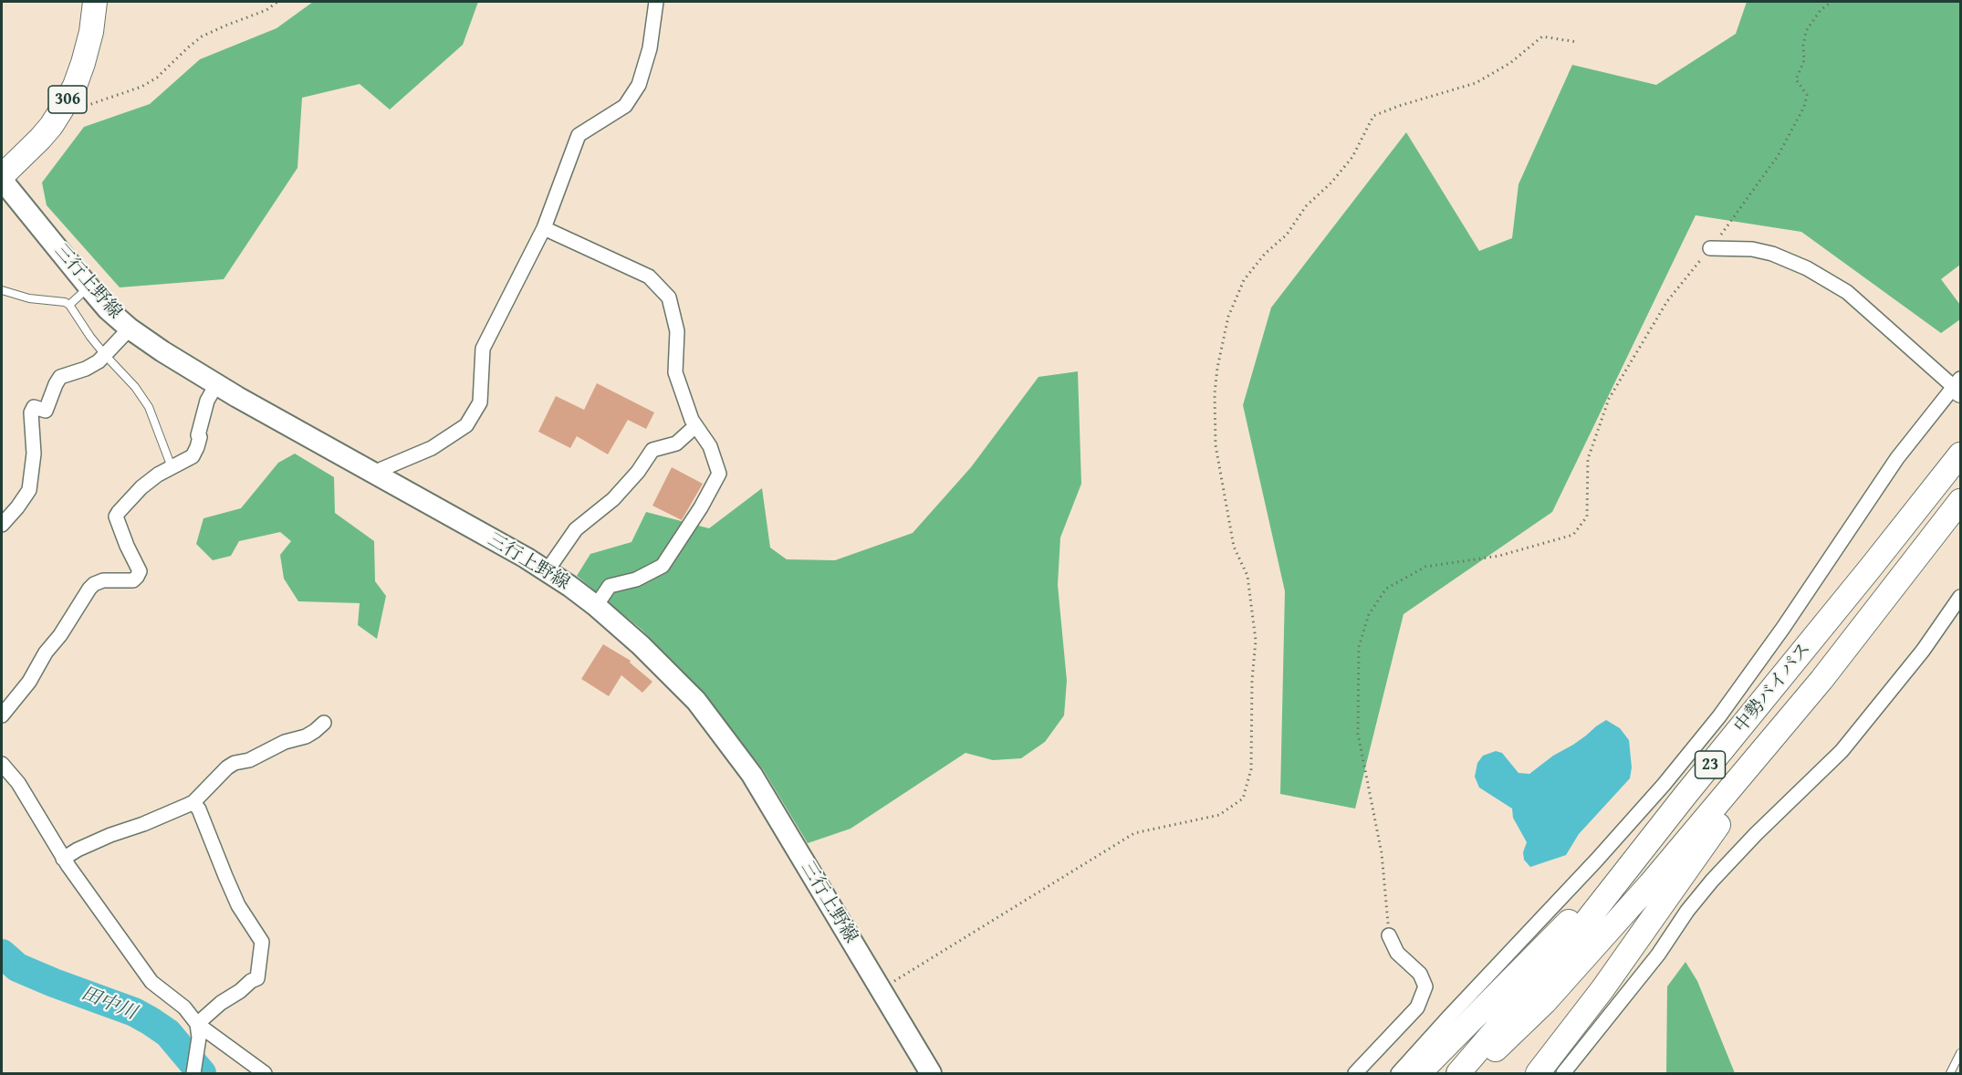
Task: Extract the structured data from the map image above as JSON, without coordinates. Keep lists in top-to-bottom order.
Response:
{
  "streets": {
    "highway": ["306", "中勢バイパス", "23"],
    "main road": ["三行上野線"]
  },
  "crossings": [
    ["306", "三行上野線"]
  ],
  "water": ["田中川"]
}
